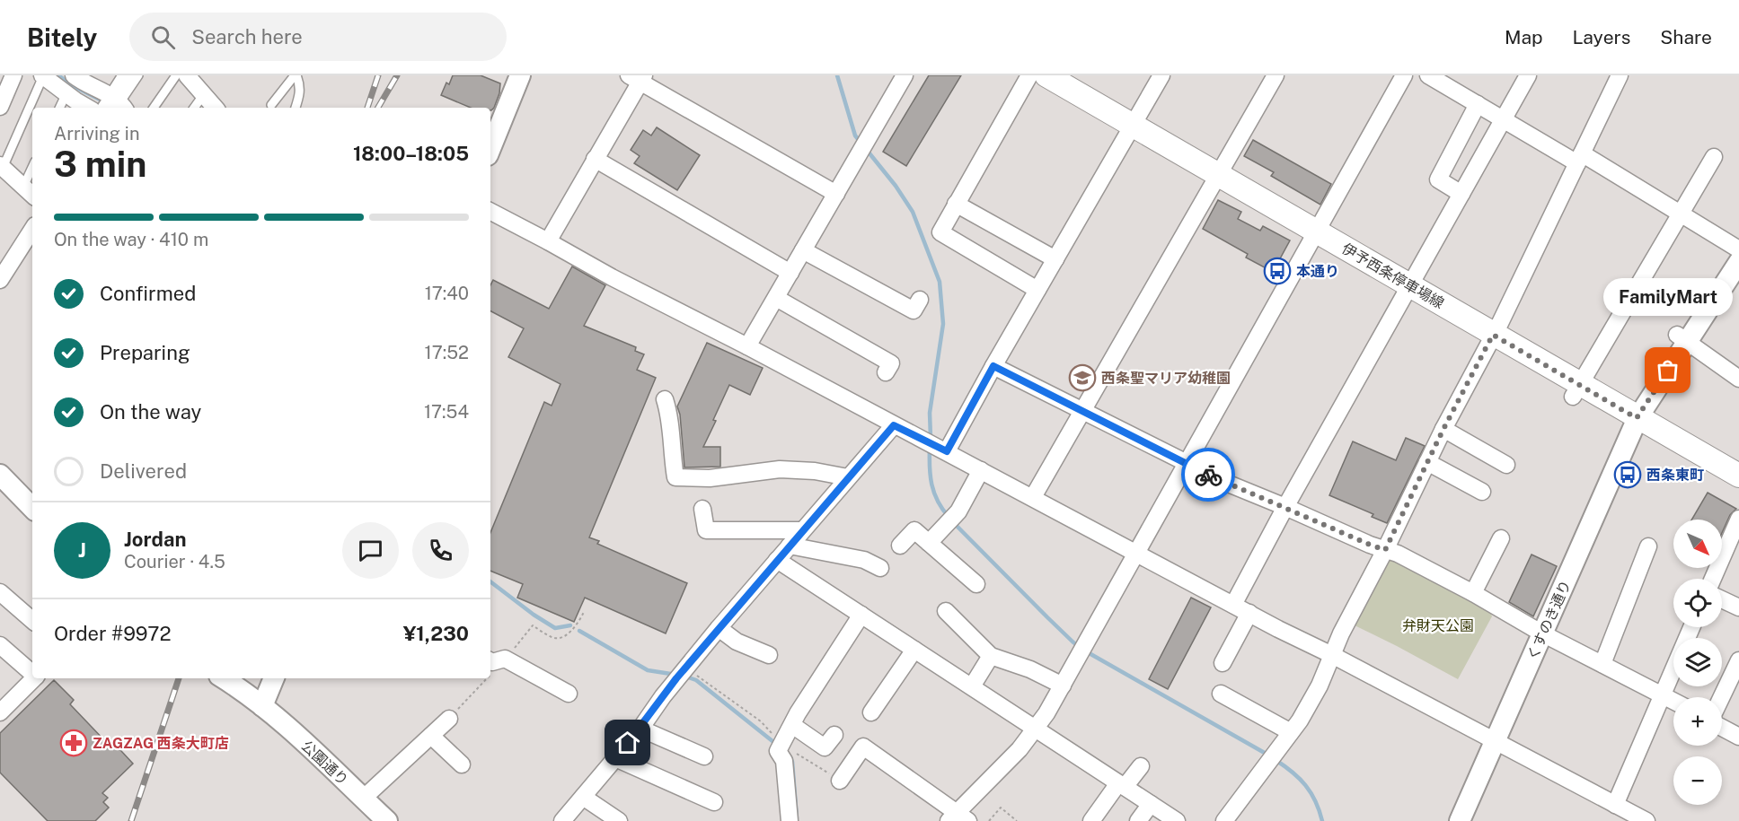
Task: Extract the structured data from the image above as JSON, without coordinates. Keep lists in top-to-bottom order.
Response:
{
  "streets": {
    "main road": ["伊予西条停車場線"],
    "street": ["くすのき通り", "公園通り"]
  },
  "crossings": [
    ["伊予西条停車場線", "くすのき通り"]
  ],
  "parks": ["弁財天公園"],
  "places": {
    "bus stop": ["本通り", "西条東町"],
    "other": ["FamilyMart"],
    "school or university": ["西条聖マリア幼稚園"],
    "pharmacy": ["ZAGZAG 西条大町店"]
  },
  "north": "bottom right",
  "page": {
    "header": "Bitely",
    "search": "Search here",
    "nav": ["Map", "Layers", "Share"],
    "heading": ["3 min", "Arriving in", "18:00–18:05"],
    "panel": [
      "Jordan",
      "Courier · 4.5",
      "Order #9972",
      "¥1,230"
    ],
    "bar": "On the way · 410 m",
    "list": [
      ["Confirmed", "17:40"],
      ["Preparing", "17:52"],
      ["On the way", "17:54"],
      "Delivered"
    ],
    "bubble": "FamilyMart",
    "map_buttons": ["+", "−"],
    "round": "J"
  }
}
